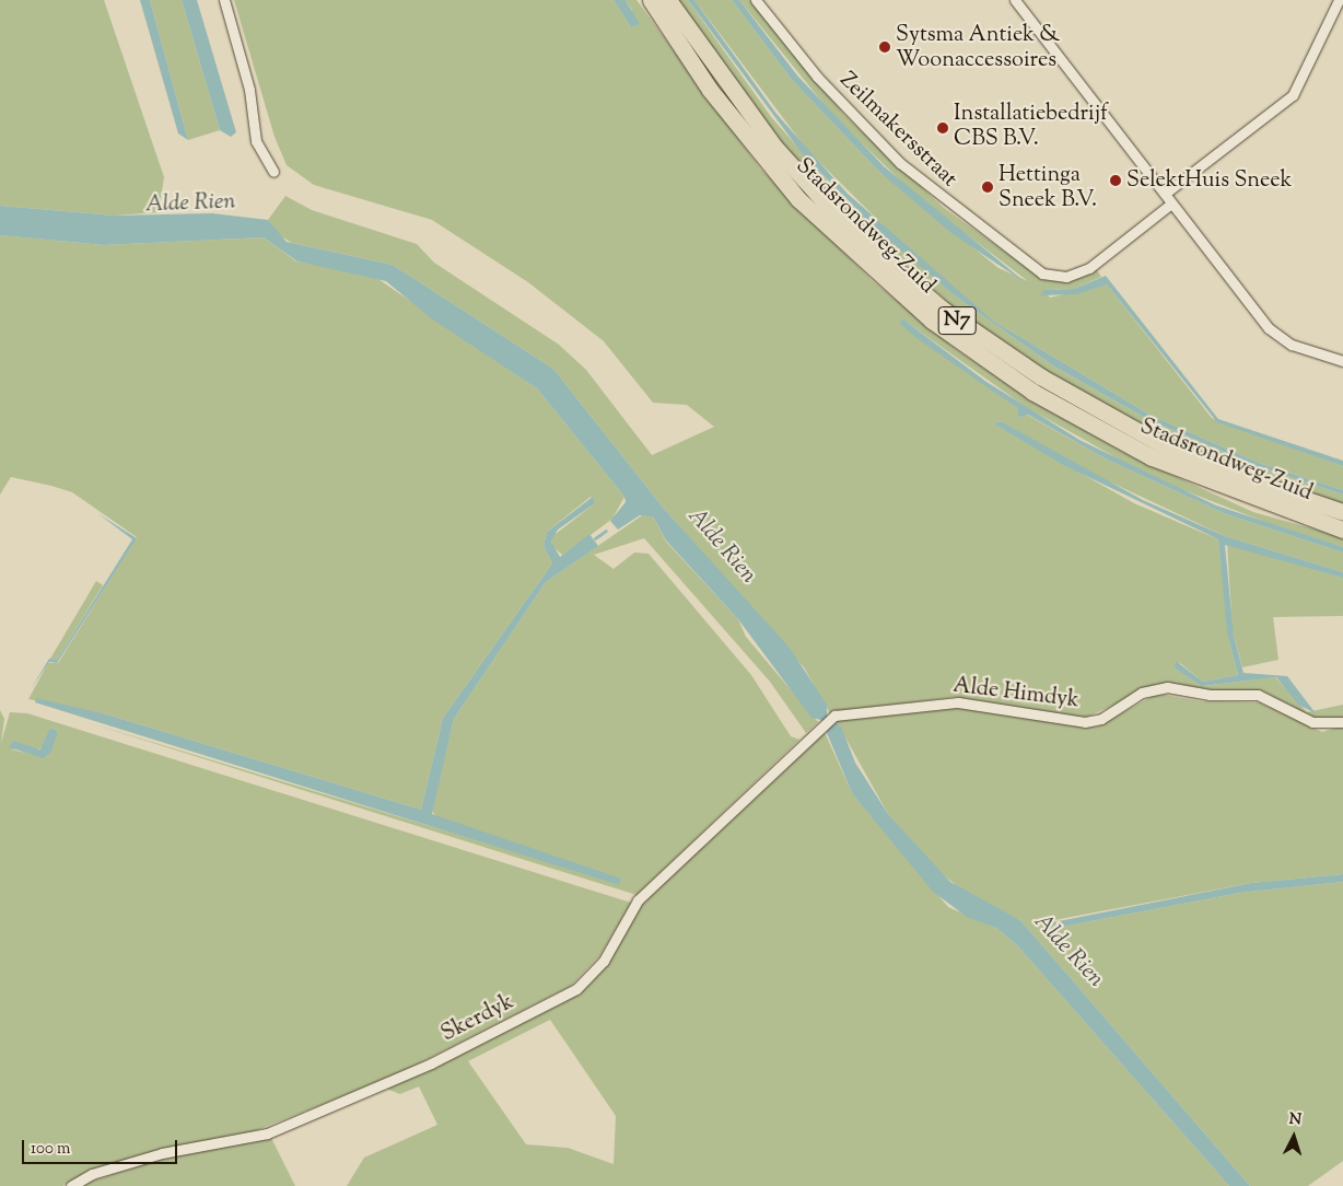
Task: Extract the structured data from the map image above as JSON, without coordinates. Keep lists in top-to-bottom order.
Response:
{
  "streets": {
    "highway": ["Stadsrondweg-Zuid", "N7"],
    "street": ["Zeilmakersstraat", "Alde Himdyk", "Skerdyk"]
  },
  "crossings": [
    ["Alde Himdyk", "Skerdyk"]
  ],
  "water": ["Alde Rien"],
  "places": [
    "Sytsma Antiek & Woonaccessoires",
    "Installatiebedrijf CBS B.V.",
    "SelektHuis Sneek",
    "Hettinga Sneek B.V."
  ],
  "scale_bar": "100 m",
  "north": "top"
}
